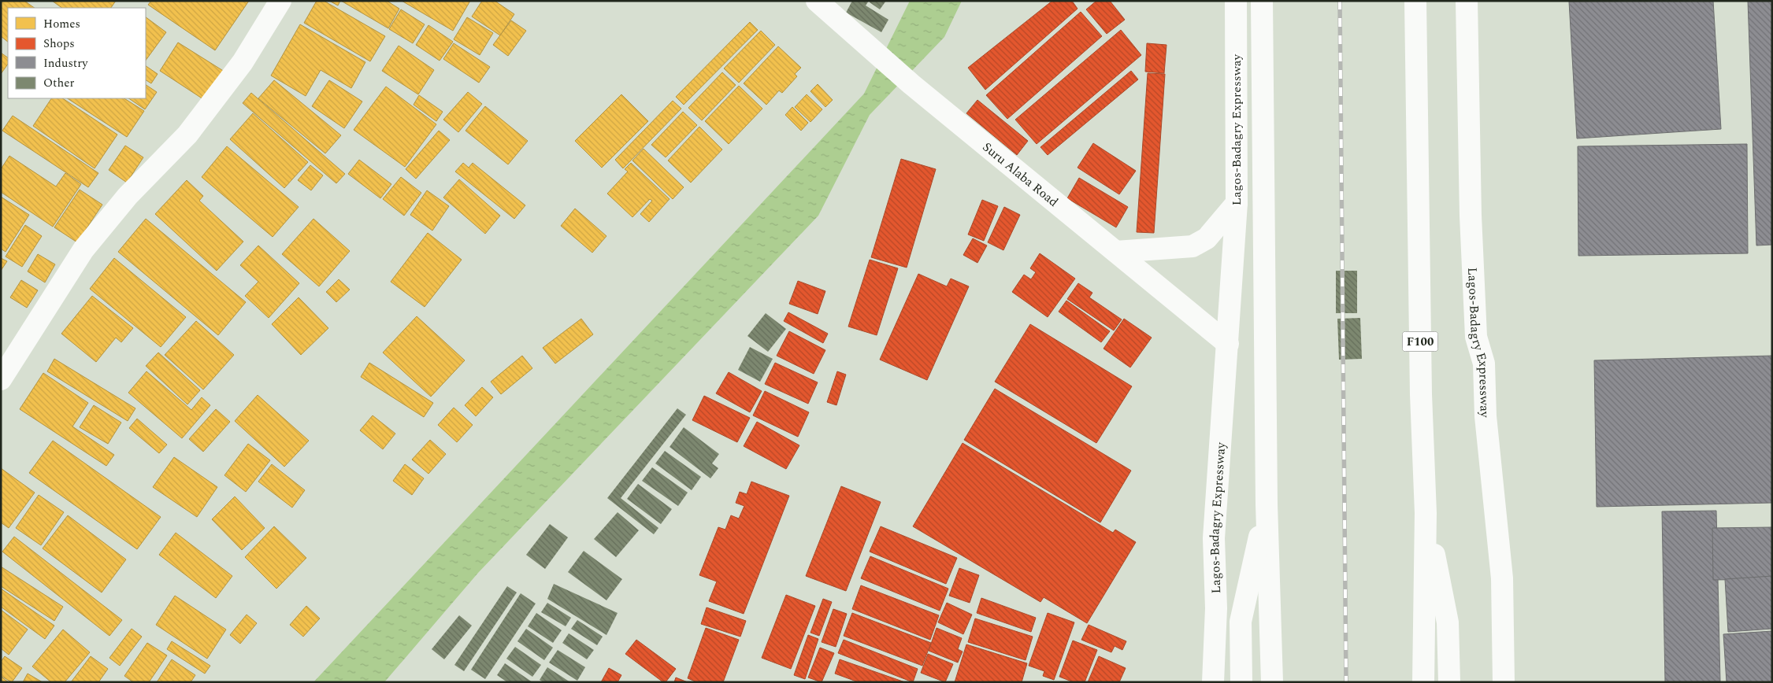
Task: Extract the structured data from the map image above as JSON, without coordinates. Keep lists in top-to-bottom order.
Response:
{
  "streets": {
    "main road": ["Lagos-Badagry Expressway", "Suru Alaba Road", "F100"]
  },
  "crossings": [
    ["Lagos-Badagry Expressway", "Suru Alaba Road"]
  ],
  "legend": [
    "Homes",
    "Shops",
    "Industry",
    "Other"
  ]
}
